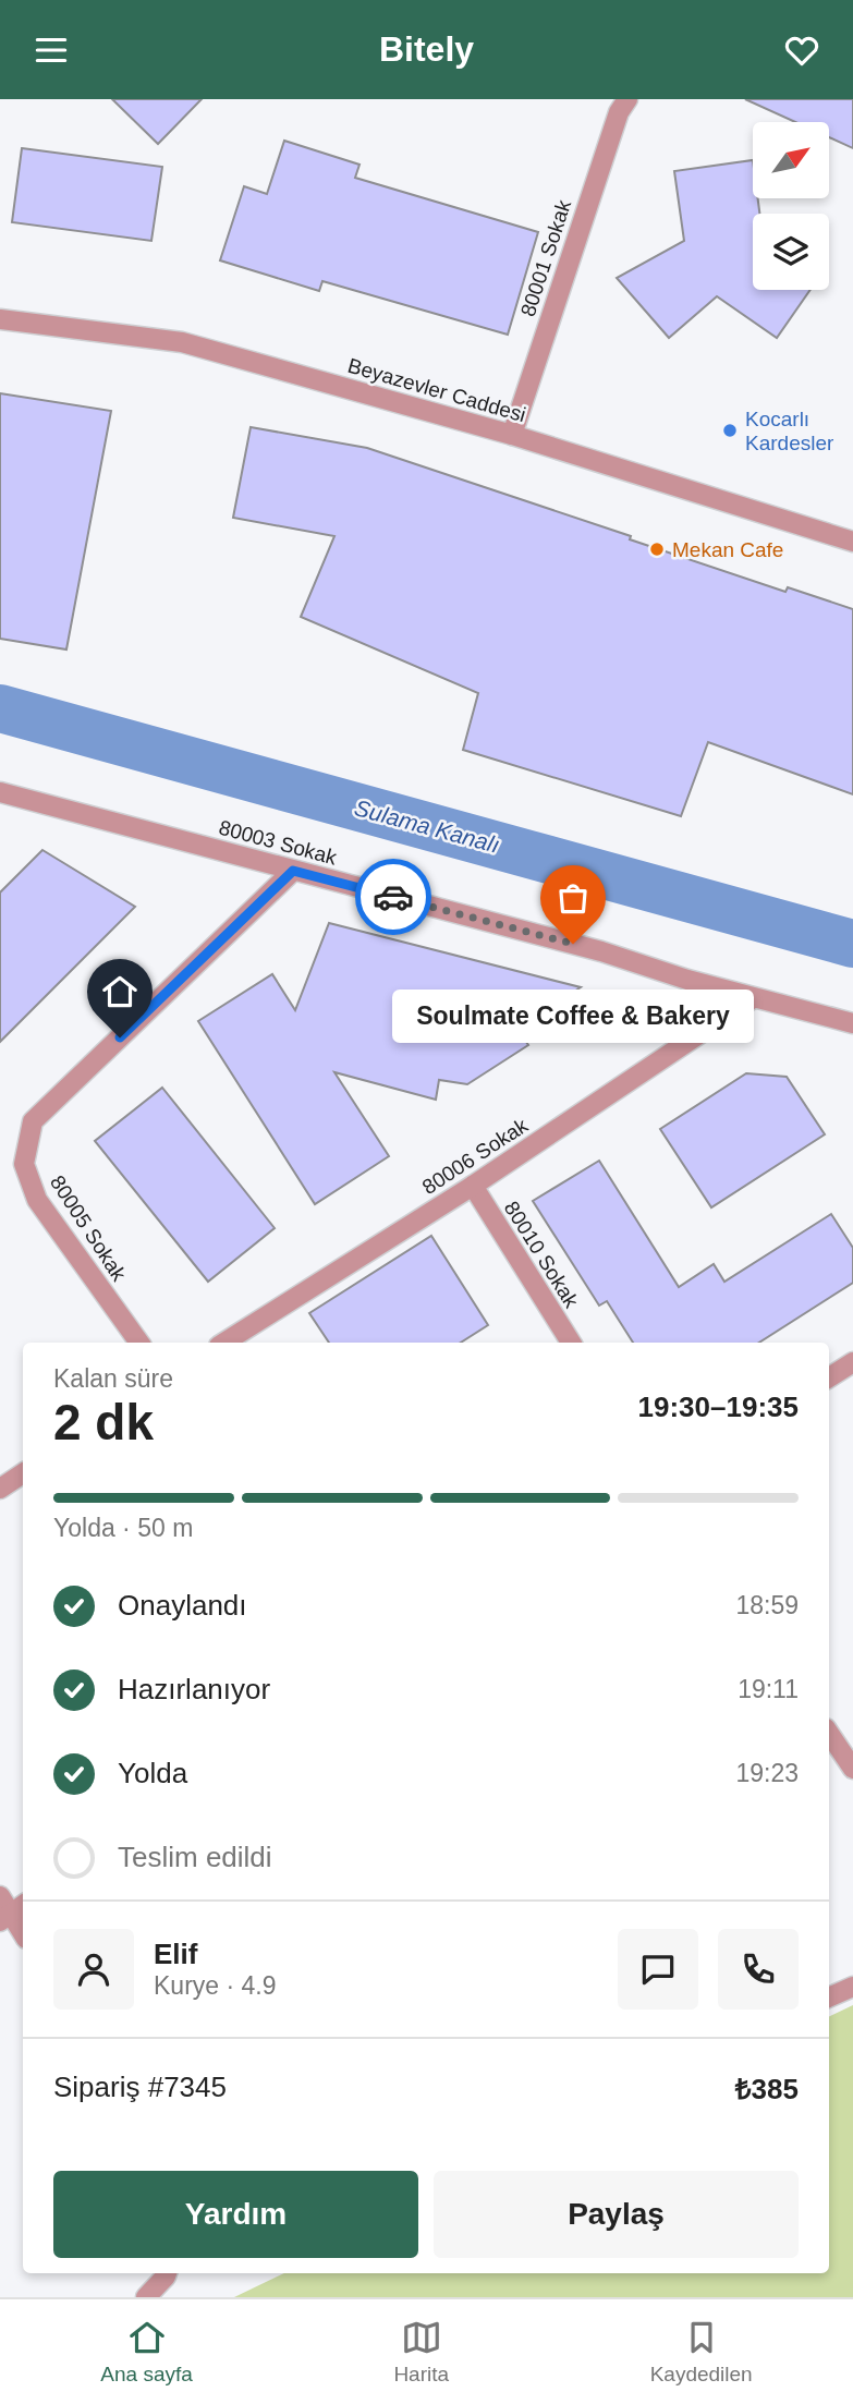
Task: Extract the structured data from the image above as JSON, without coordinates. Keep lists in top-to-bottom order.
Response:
{
  "streets": {
    "street": [
      "80001 Sokak",
      "Beyazevler Caddesi",
      "80003 Sokak",
      "80006 Sokak",
      "80005 Sokak",
      "80010 Sokak"
    ]
  },
  "crossings": [
    ["80001 Sokak", "Beyazevler Caddesi"],
    ["80003 Sokak", "80006 Sokak"],
    ["80003 Sokak", "80005 Sokak"],
    ["80006 Sokak", "80010 Sokak"]
  ],
  "water": ["Sulama Kanalı"],
  "places": ["Kocarlı Kardesler", "Mekan Cafe", "Soulmate Coffee & Bakery"],
  "north": "top right",
  "page": {
    "header": "Bitely",
    "bubble": "Soulmate Coffee & Bakery",
    "heading": ["2 dk", "Kalan süre", "19:30–19:35"],
    "panel": [
      "Elif",
      "Kurye · 4.9",
      "Sipariş #7345",
      "₺385"
    ],
    "bar": "Yolda · 50 m",
    "list": [
      ["Onaylandı", "18:59"],
      ["Hazırlanıyor", "19:11"],
      ["Yolda", "19:23"],
      "Teslim edildi"
    ],
    "buttons": ["Yardım", "Paylaş"],
    "tabs": ["Ana sayfa", "Harita", "Kaydedilen"]
  }
}
